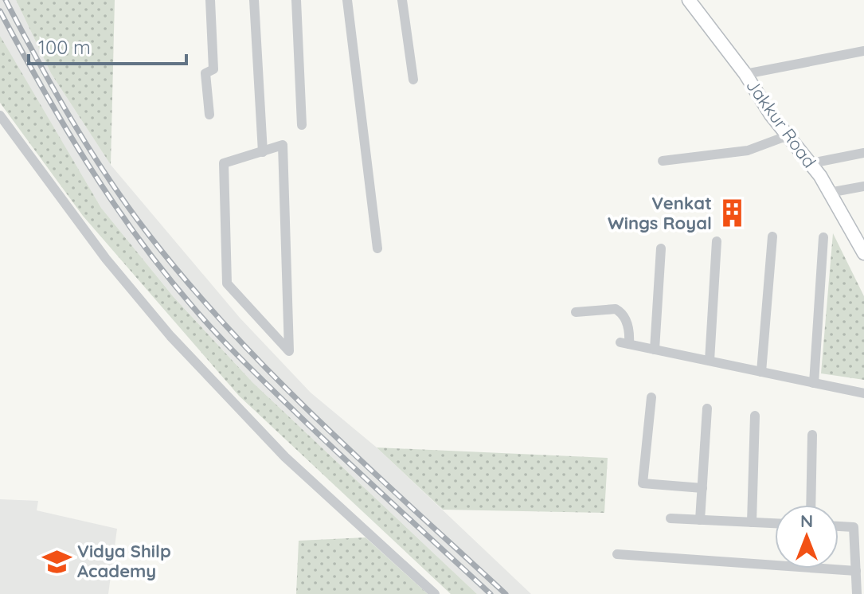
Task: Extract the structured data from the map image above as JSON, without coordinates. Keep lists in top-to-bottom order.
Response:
{
  "streets": {
    "street": ["Jakkur Road"]
  },
  "places": {
    "building": ["Venkat Wings Royal"],
    "school or university": ["Vidya Shilp Academy"]
  },
  "scale_bar": "100 m",
  "north": "top"
}
